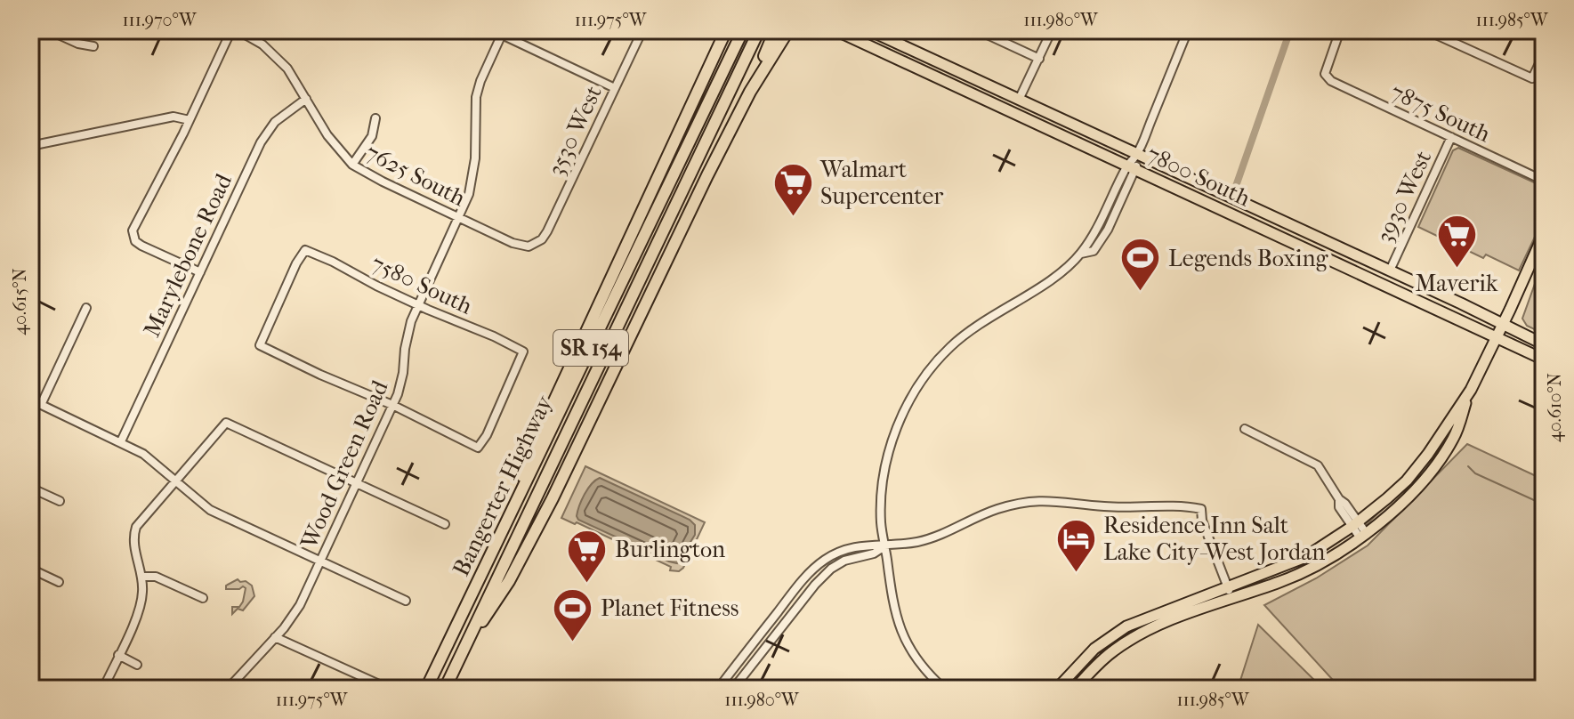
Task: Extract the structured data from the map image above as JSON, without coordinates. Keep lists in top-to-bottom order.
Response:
{
  "streets": {
    "highway": ["SR 154", "Bangerter Highway"],
    "main road": ["7800 South"],
    "street": [
      "7875 South",
      "3530 West",
      "7625 South",
      "3930 West",
      "Marylebone Road",
      "7580 South",
      "Wood Green Road"
    ]
  },
  "crossings": [
    ["7875 South", "3930 West"],
    ["3530 West", "7625 South"],
    ["7625 South", "Marylebone Road"],
    ["7625 South", "Wood Green Road"],
    ["7800 South", "3930 West"],
    ["7580 South", "Wood Green Road"]
  ],
  "places": {
    "supermarket": ["Walmart Supercenter", "Maverik", "Burlington"],
    "sports": ["Legends Boxing", "Planet Fitness"],
    "hotel": ["Residence Inn Salt Lake City-West Jordan"]
  },
  "coordinates": [
    "111.970°W",
    "111.975°W",
    "111.980°W",
    "111.985°W",
    "40.615°N",
    "40.610°N"
  ]
}
